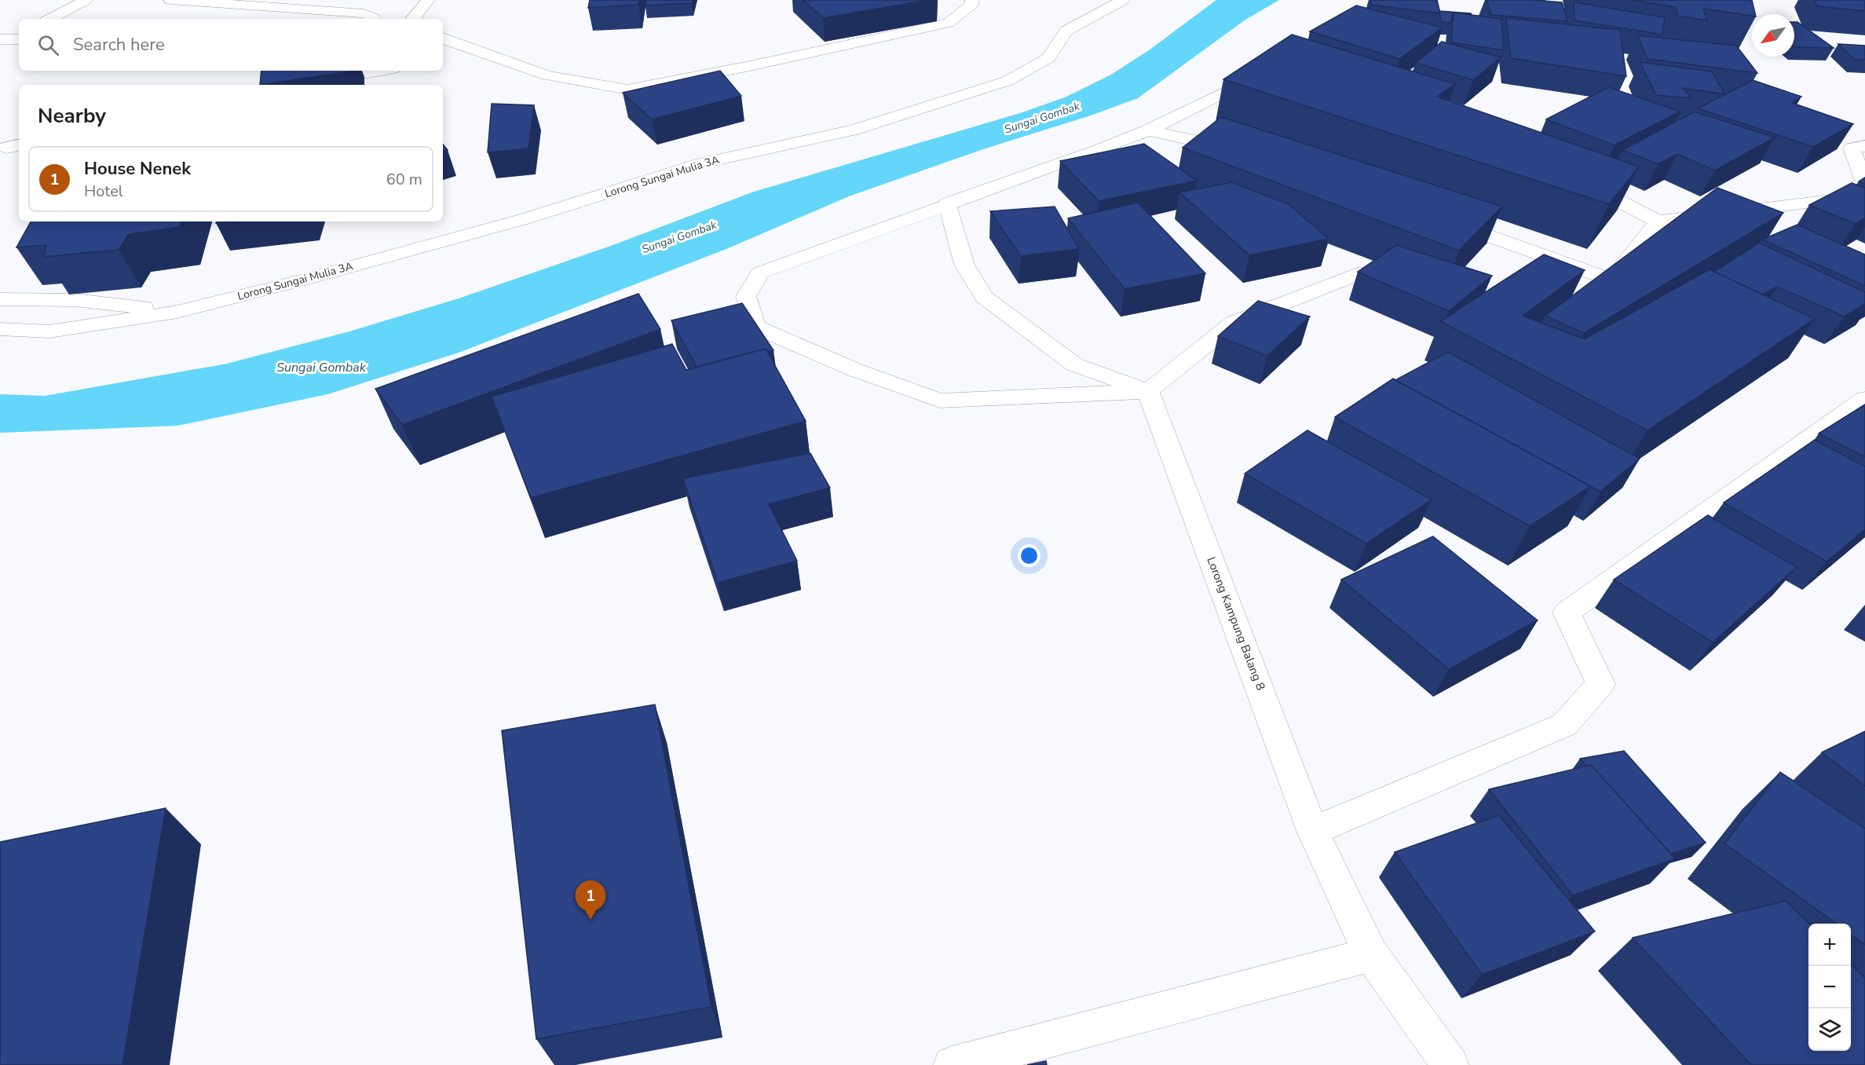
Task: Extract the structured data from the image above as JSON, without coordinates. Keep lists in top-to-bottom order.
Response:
{
  "streets": {
    "street": ["Lorong Sungai Mulia 3A", "Lorong Kampung Balang 8"]
  },
  "water": ["Sungai Gombak"],
  "north": "bottom left",
  "page": {
    "search": "Search here",
    "heading": "Nearby",
    "list": [
      {
        "mark": "1",
        "name": "House Nenek",
        "note": "Hotel",
        "value": "60 m"
      }
    ],
    "pins": "1",
    "map_buttons": ["+", "−"]
  }
}
